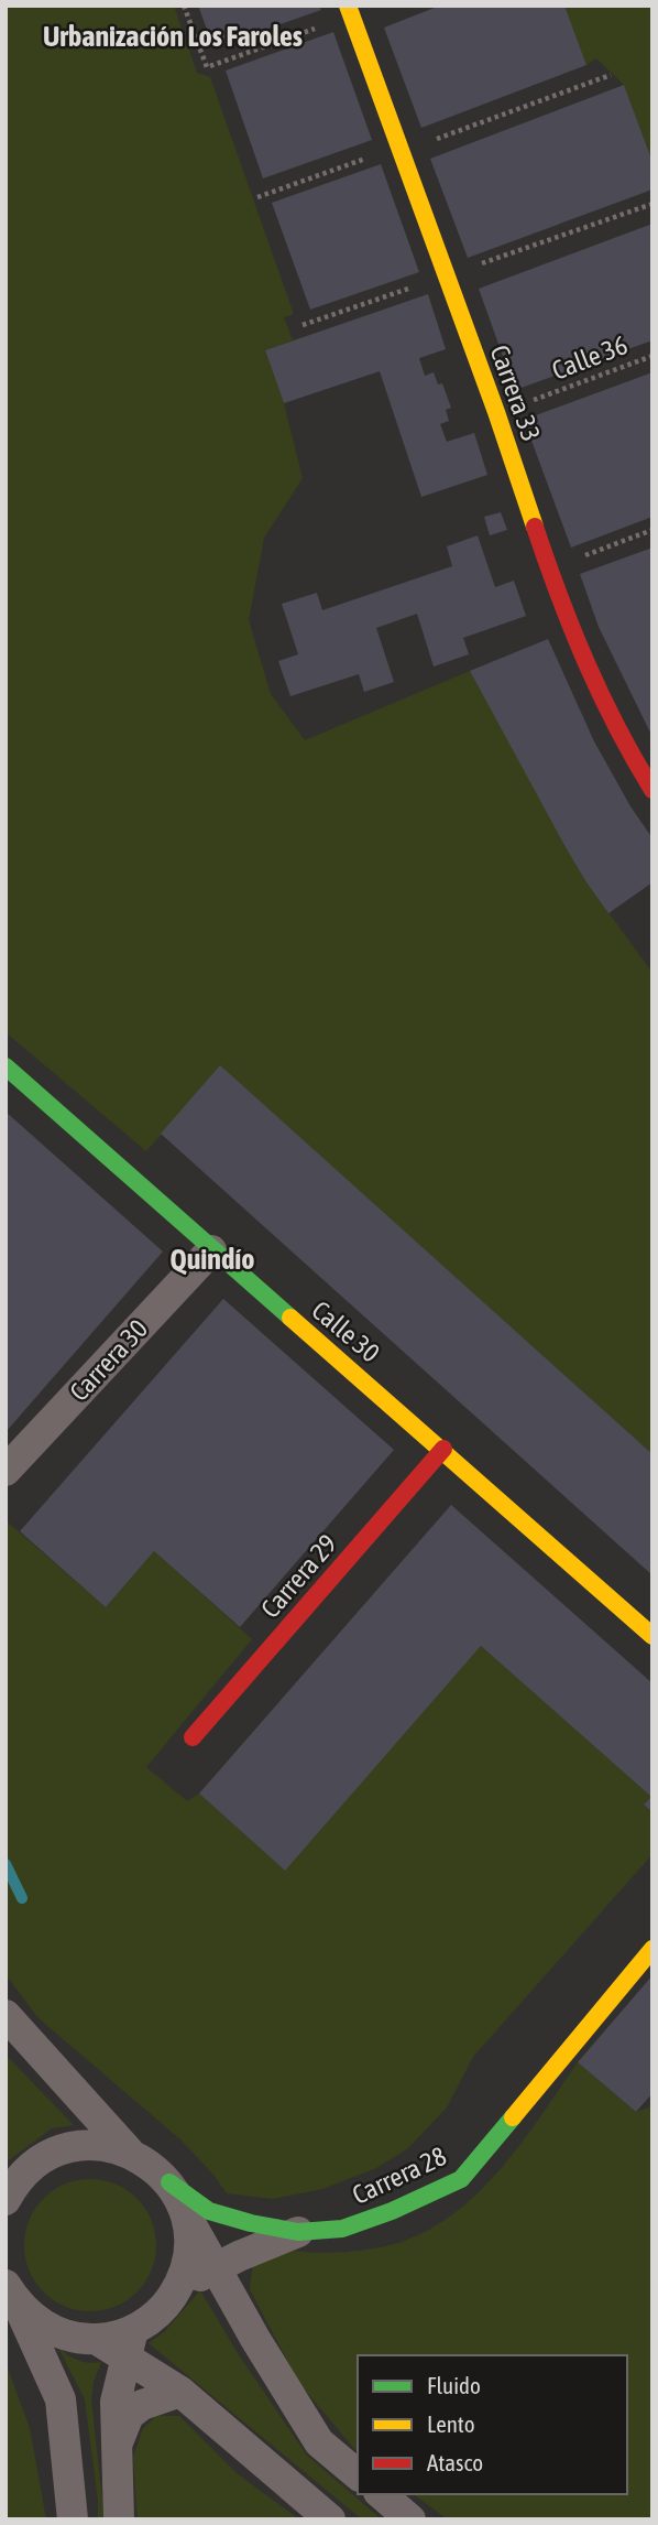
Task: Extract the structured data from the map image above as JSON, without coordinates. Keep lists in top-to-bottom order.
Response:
{
  "streets": {
    "street": [
      "Carrera 33",
      "Calle 30",
      "Carrera 30",
      "Carrera 29",
      "Carrera 28"
    ],
    "path": ["Calle 36"]
  },
  "crossings": [
    ["Calle 36", "Carrera 33"],
    ["Calle 30", "Carrera 30"],
    ["Calle 30", "Carrera 29"]
  ],
  "districts": ["Urbanización Los Faroles", "Quindío"],
  "legend": ["Fluido", "Lento", "Atasco"]
}
